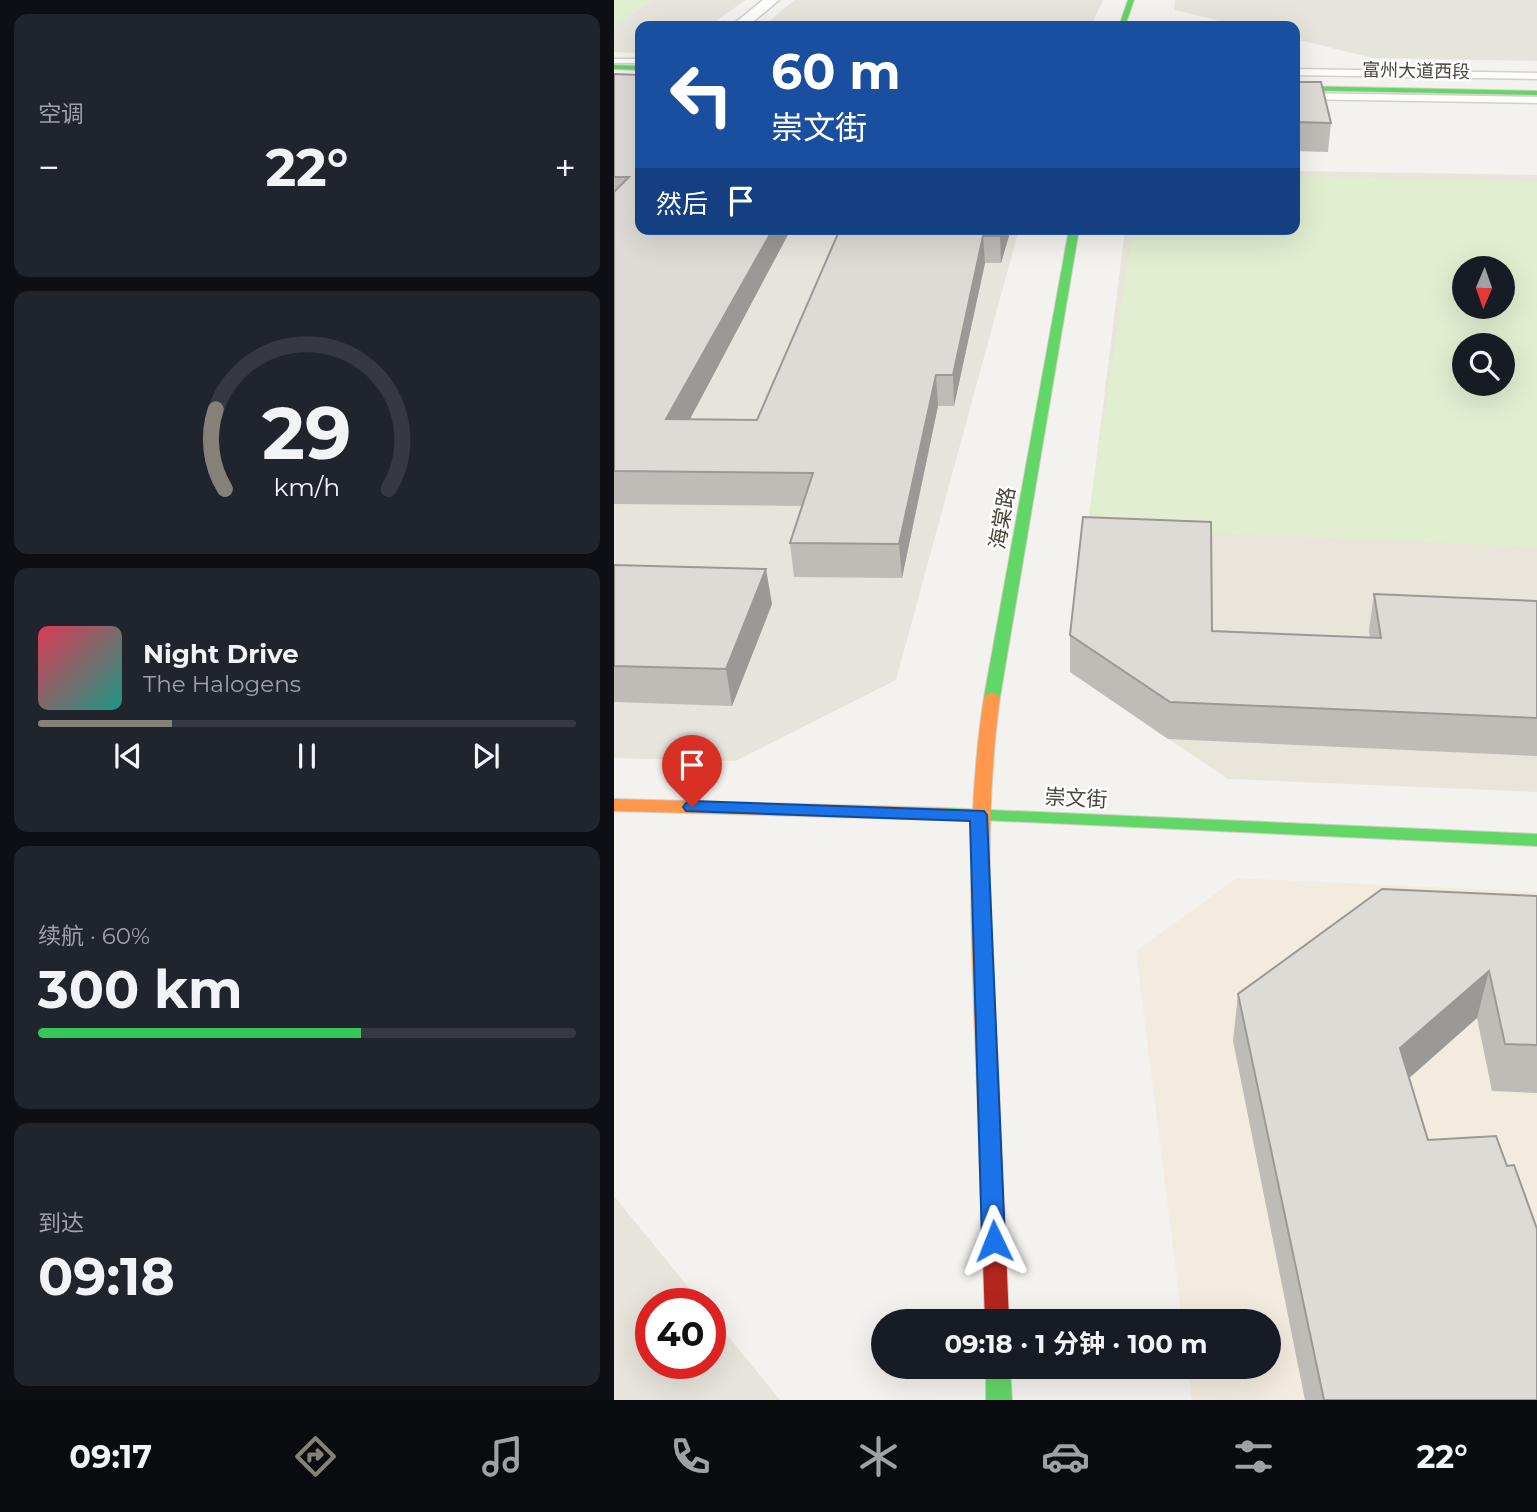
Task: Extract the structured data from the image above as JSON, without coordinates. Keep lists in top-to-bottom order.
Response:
{
  "streets": {
    "street": ["富州大道西段", "海棠路", "崇文街"]
  },
  "crossings": [
    ["海棠路", "崇文街"]
  ],
  "north": "bottom",
  "page": {
    "tile": [
      "空调",
      ["续航 · 60%", "300 km"],
      ["到达", "09:18"]
    ],
    "turn": ["60 m", "崇文街"],
    "heat": ["−", "22°", "+"],
    "then": "然后",
    "song": ["Night Drive", "The Halogens"],
    "limit": "40",
    "trip": "09:18 · 1 分钟 · 100 m",
    "tabs": ["09:17", "22°"],
    "gauge": ["29", "km/h"]
  }
}
